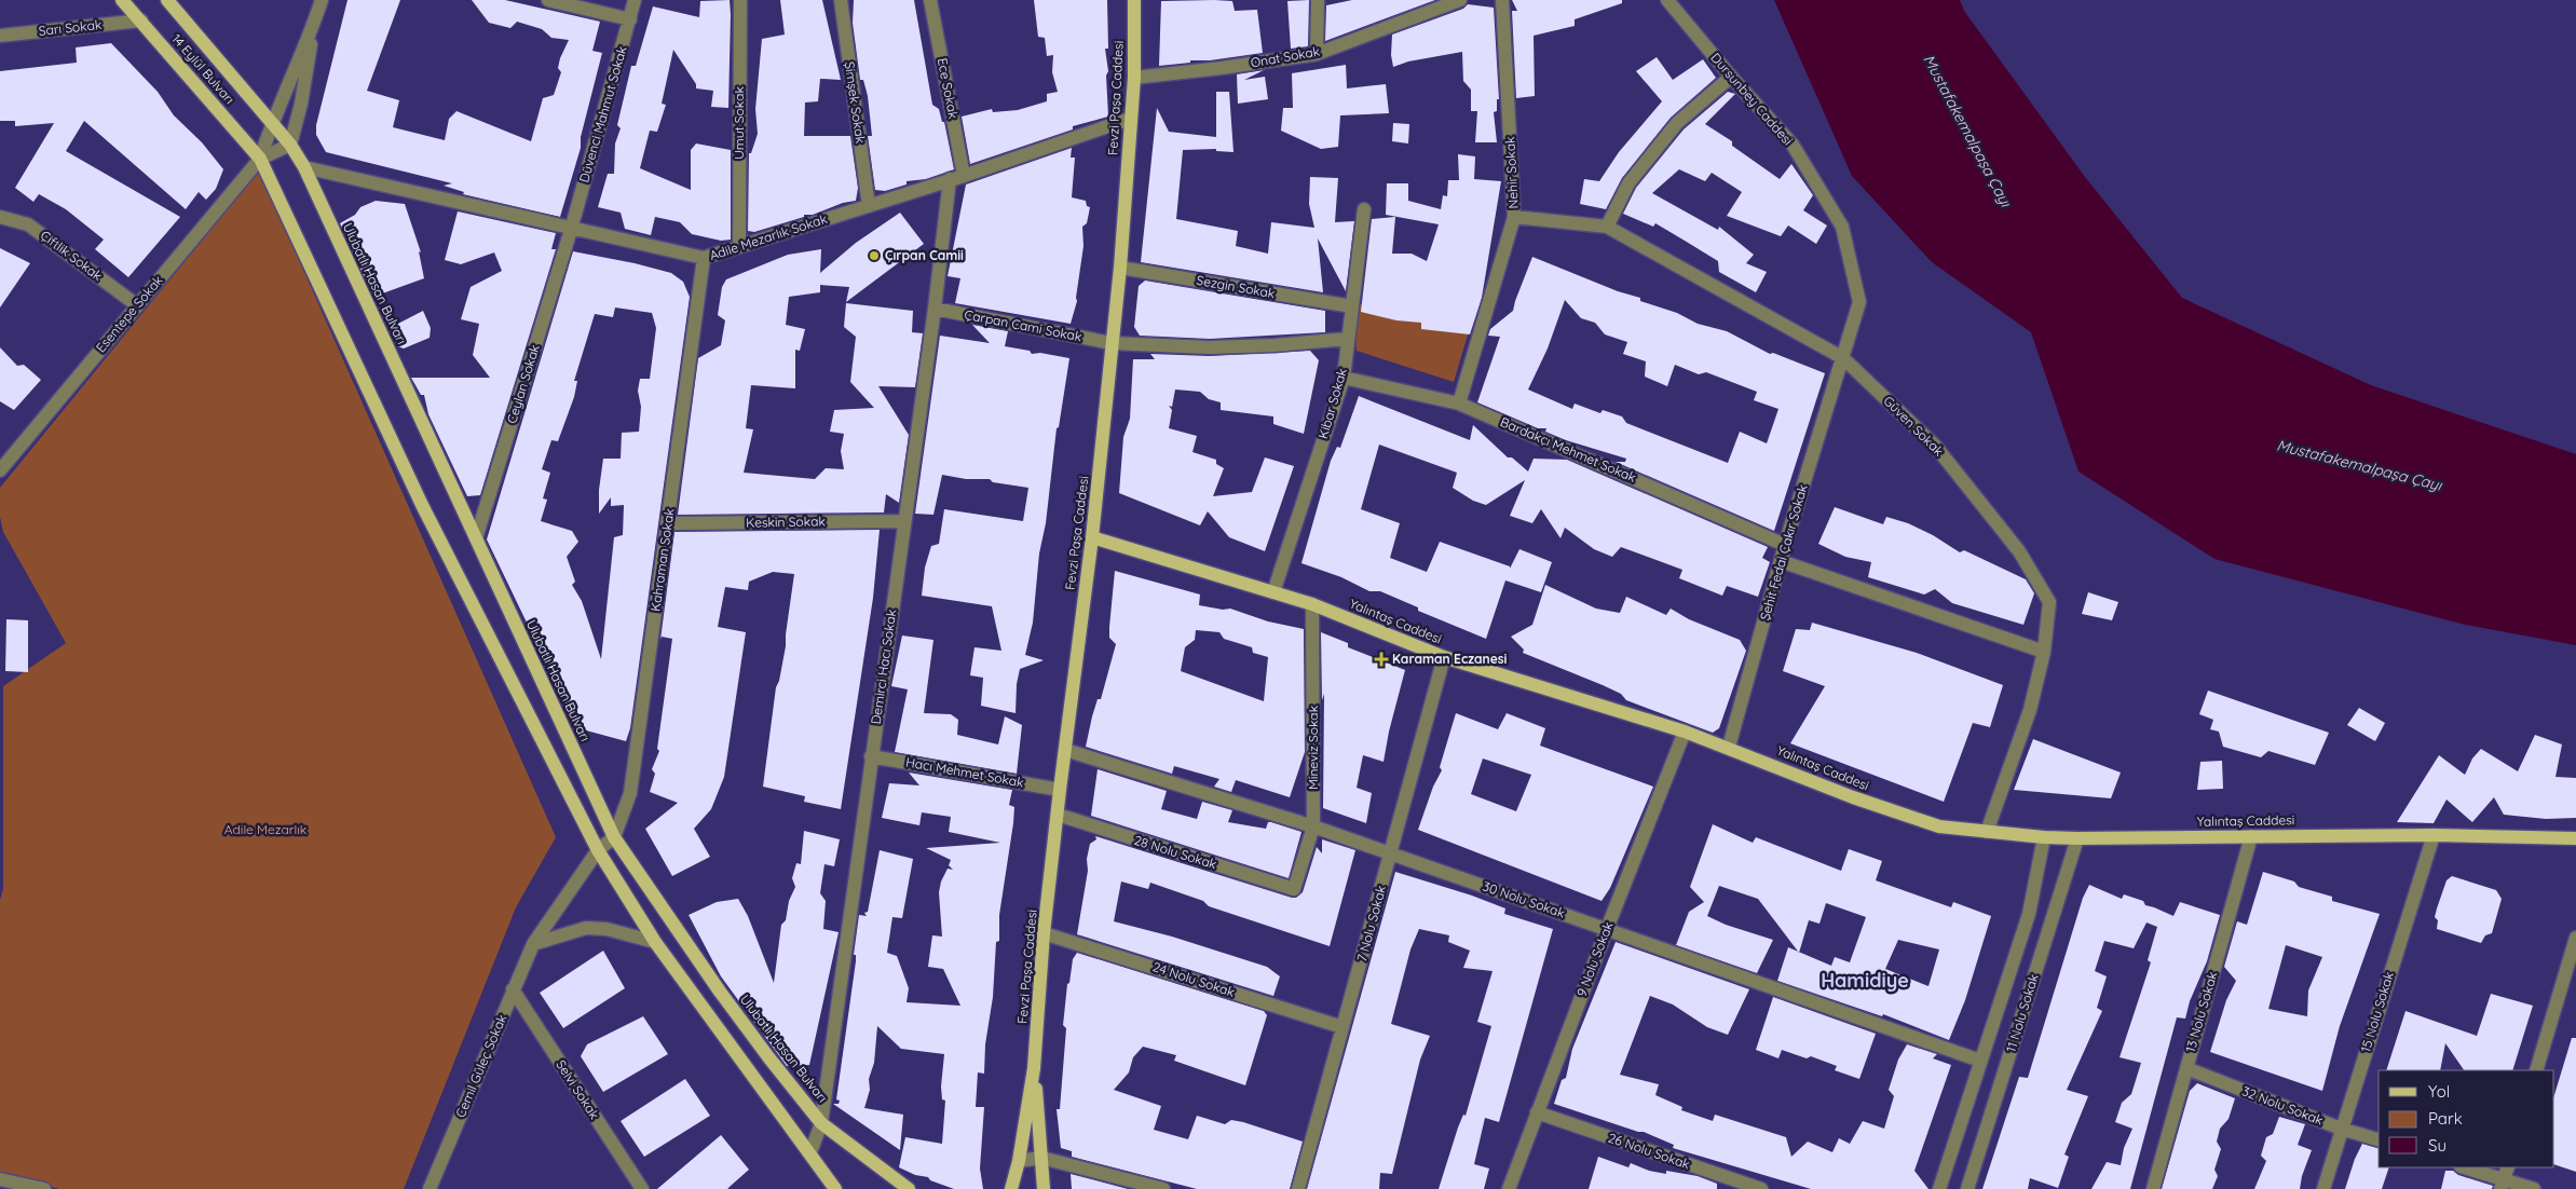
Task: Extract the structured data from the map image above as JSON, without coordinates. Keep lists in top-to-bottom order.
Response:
{
  "streets": {
    "main road": [
      "14 Eylül Bulvarı",
      "Fevzi Paşa Caddesi",
      "Ulubatlı Hasan Bulvarı",
      "Yalıntaş Caddesi"
    ],
    "street": [
      "Sarı Sokak",
      "Onat Sokak",
      "Ece Sokak",
      "Dursunbey Caddesi",
      "Şimşek Sokak",
      "Düvenci Mahmut Sokak",
      "Umut Sokak",
      "Nehir Sokak",
      "Adile Mezarlık Sokak",
      "Çiftlik Sokak",
      "Sezgin Sokak",
      "Esentepe Sokak",
      "Çarpan Cami Sokak",
      "Ceylan Sokak",
      "Kibar Sokak",
      "Güven Sokak",
      "Bardakçı Mehmet Sokak",
      "Keskin Sokak",
      "Şehit Fedai Çakır Sokak",
      "Kahraman Sokak",
      "Demirci Hacı Sokak",
      "Mineviz Sokak",
      "Hacı Mehmet Sokak",
      "28 Nolu Sokak",
      "30 Nolu Sokak",
      "7 Nolu Sokak",
      "9 Nolu Sokak",
      "24 Nolu Sokak",
      "13 Nolu Sokak",
      "15 Nolu Sokak",
      "11 Nolu Sokak",
      "Cemil Güleç Sokak",
      "Selvi Sokak",
      "32 Nolu Sokak",
      "26 Nolu Sokak"
    ]
  },
  "crossings": [
    ["Sarı Sokak", "14 Eylül Bulvarı"],
    ["Onat Sokak", "Fevzi Paşa Caddesi"],
    ["14 Eylül Bulvarı", "Ulubatlı Hasan Bulvarı"],
    ["14 Eylül Bulvarı", "Esentepe Sokak"],
    ["Ece Sokak", "Adile Mezarlık Sokak"],
    ["Fevzi Paşa Caddesi", "Adile Mezarlık Sokak"],
    ["Fevzi Paşa Caddesi", "Sezgin Sokak"],
    ["Fevzi Paşa Caddesi", "Çarpan Cami Sokak"],
    ["Fevzi Paşa Caddesi", "Yalıntaş Caddesi"],
    ["Fevzi Paşa Caddesi", "Hacı Mehmet Sokak"],
    ["Fevzi Paşa Caddesi", "28 Nolu Sokak"],
    ["Fevzi Paşa Caddesi", "30 Nolu Sokak"],
    ["Fevzi Paşa Caddesi", "24 Nolu Sokak"],
    ["Dursunbey Caddesi", "Güven Sokak"],
    ["Dursunbey Caddesi", "Şehit Fedai Çakır Sokak"],
    ["Şimşek Sokak", "Adile Mezarlık Sokak"],
    ["Düvenci Mahmut Sokak", "Adile Mezarlık Sokak"],
    ["Düvenci Mahmut Sokak", "Ceylan Sokak"],
    ["Umut Sokak", "Adile Mezarlık Sokak"],
    ["Nehir Sokak", "Güven Sokak"],
    ["Nehir Sokak", "Bardakçı Mehmet Sokak"],
    ["Adile Mezarlık Sokak", "Ulubatlı Hasan Bulvarı"],
    ["Adile Mezarlık Sokak", "Ceylan Sokak"],
    ["Adile Mezarlık Sokak", "Kahraman Sokak"],
    ["Adile Mezarlık Sokak", "Demirci Hacı Sokak"],
    ["Çiftlik Sokak", "Esentepe Sokak"],
    ["Ulubatlı Hasan Bulvarı", "Ceylan Sokak"],
    ["Ulubatlı Hasan Bulvarı", "Kahraman Sokak"],
    ["Ulubatlı Hasan Bulvarı", "Demirci Hacı Sokak"],
    ["Sezgin Sokak", "Kibar Sokak"],
    ["Çarpan Cami Sokak", "Demirci Hacı Sokak"],
    ["Kibar Sokak", "Bardakçı Mehmet Sokak"],
    ["Kibar Sokak", "Yalıntaş Caddesi"],
    ["Güven Sokak", "Şehit Fedai Çakır Sokak"],
    ["Güven Sokak", "Yalıntaş Caddesi"],
    ["Bardakçı Mehmet Sokak", "Şehit Fedai Çakır Sokak"],
    ["Keskin Sokak", "Kahraman Sokak"],
    ["Keskin Sokak", "Demirci Hacı Sokak"],
    ["Şehit Fedai Çakır Sokak", "Yalıntaş Caddesi"],
    ["Yalıntaş Caddesi", "Mineviz Sokak"],
    ["Yalıntaş Caddesi", "7 Nolu Sokak"],
    ["Yalıntaş Caddesi", "9 Nolu Sokak"],
    ["Yalıntaş Caddesi", "13 Nolu Sokak"],
    ["Yalıntaş Caddesi", "15 Nolu Sokak"],
    ["Yalıntaş Caddesi", "11 Nolu Sokak"],
    ["Demirci Hacı Sokak", "Hacı Mehmet Sokak"],
    ["Mineviz Sokak", "28 Nolu Sokak"],
    ["Mineviz Sokak", "30 Nolu Sokak"],
    ["30 Nolu Sokak", "7 Nolu Sokak"],
    ["30 Nolu Sokak", "9 Nolu Sokak"],
    ["30 Nolu Sokak", "11 Nolu Sokak"],
    ["7 Nolu Sokak", "24 Nolu Sokak"],
    ["9 Nolu Sokak", "26 Nolu Sokak"],
    ["13 Nolu Sokak", "32 Nolu Sokak"],
    ["15 Nolu Sokak", "32 Nolu Sokak"],
    ["Cemil Güleç Sokak", "Selvi Sokak"]
  ],
  "districts": ["Hamidiye"],
  "water": ["Mustafakemalpaşa Çayı"],
  "parks": ["Adile Mezarlık"],
  "places": {
    "other": ["Çırpan Camii"],
    "health": ["Karaman Eczanesi"]
  },
  "legend": ["Yol", "Park", "Su"]
}
